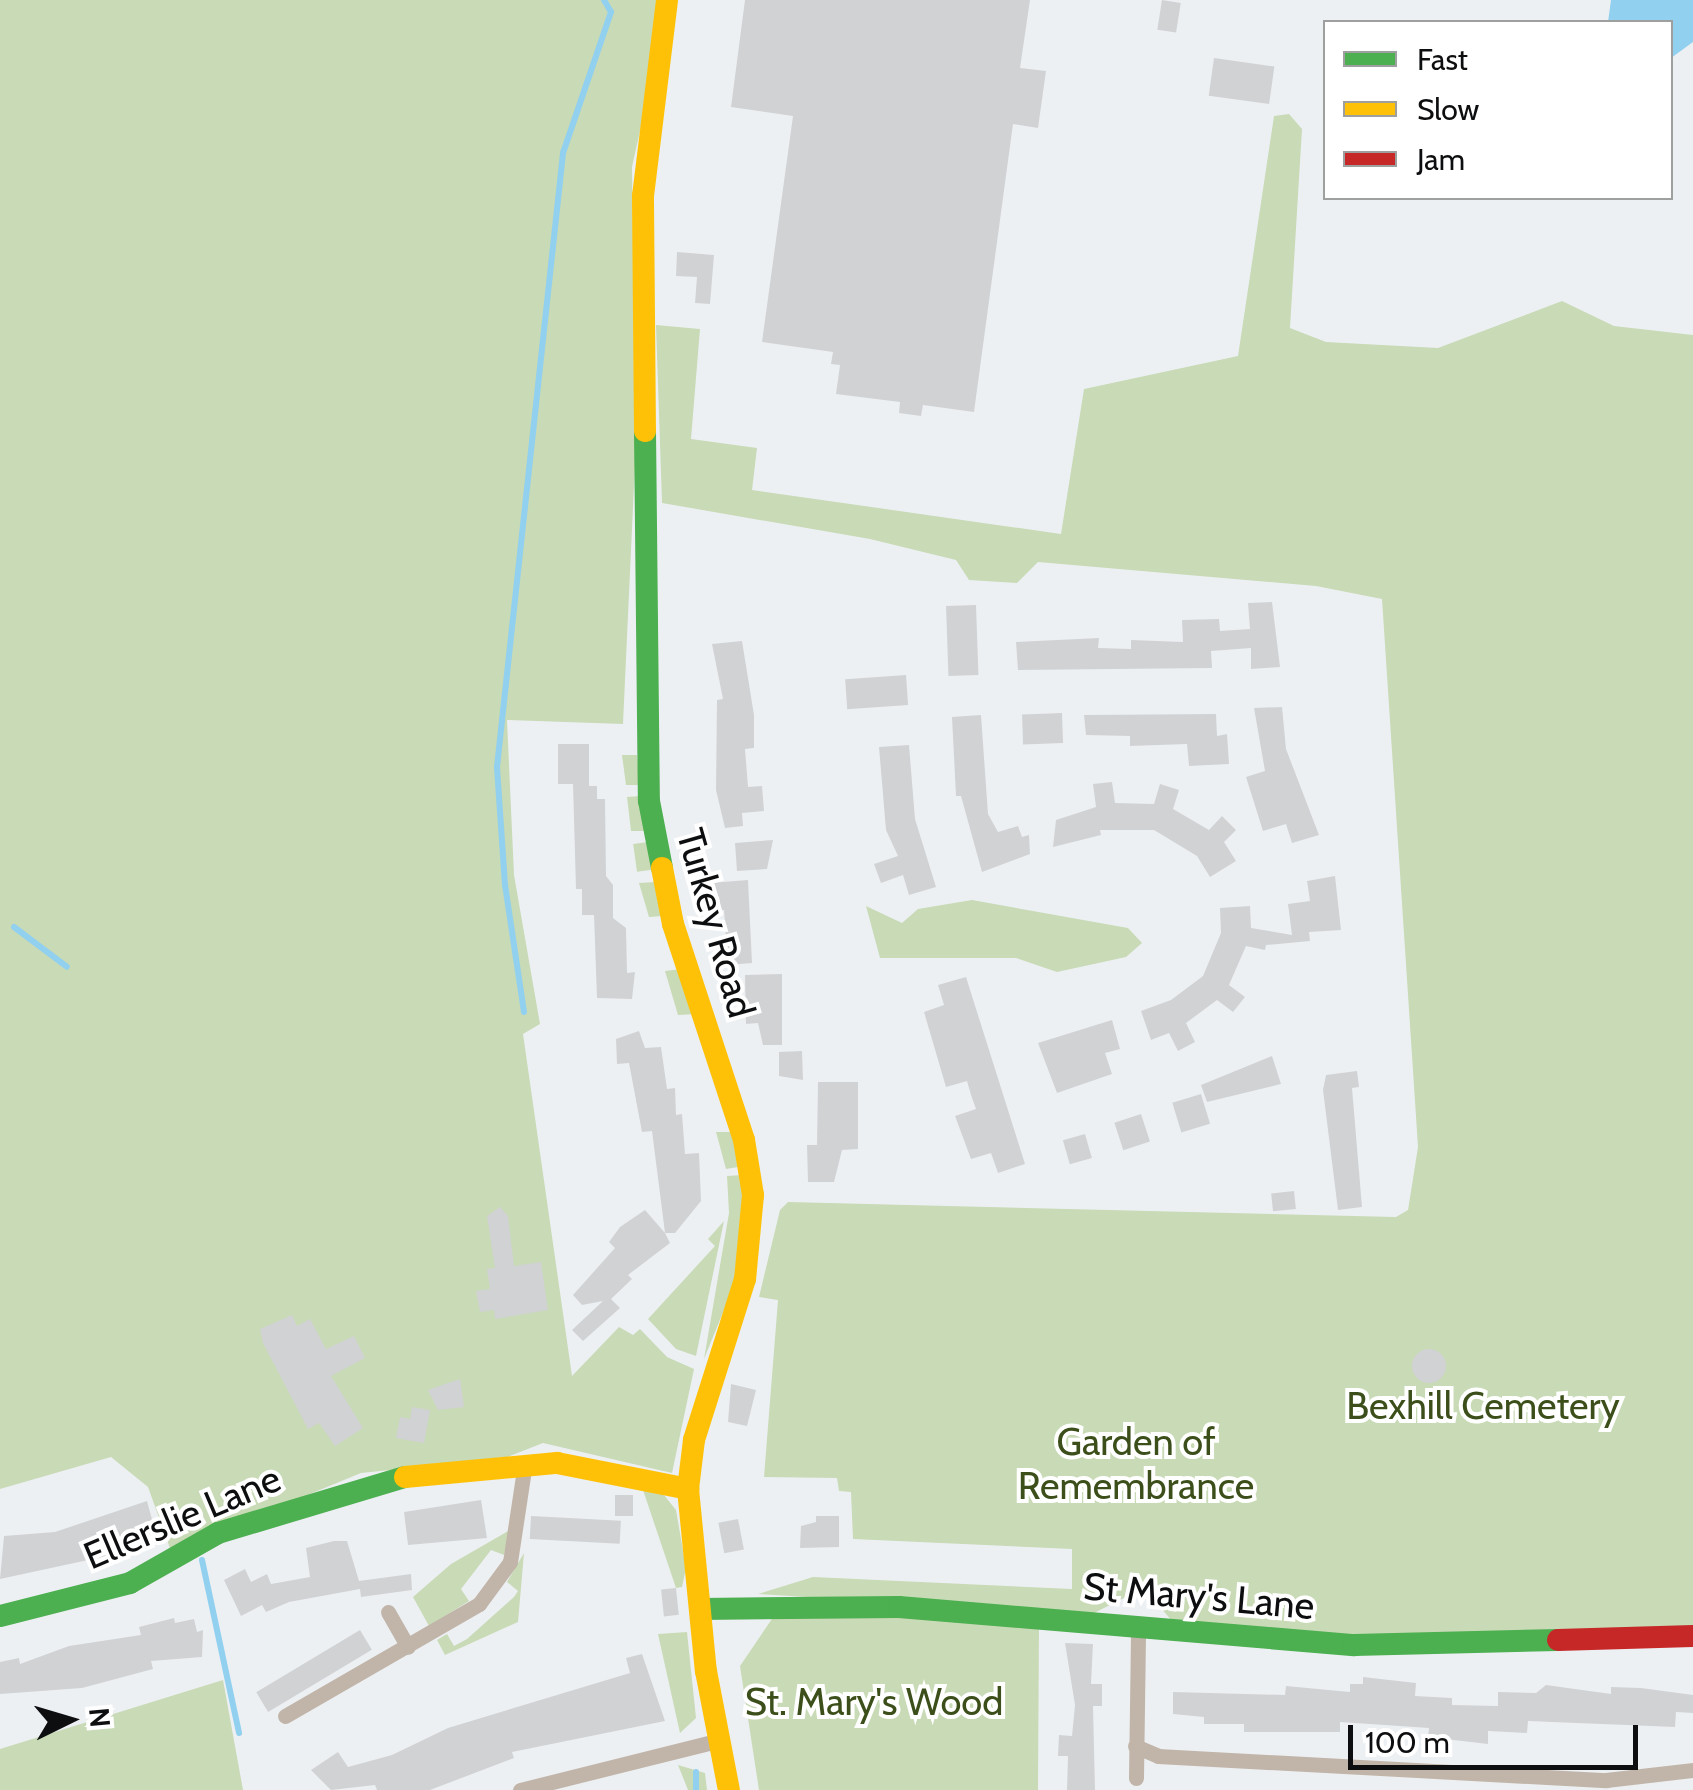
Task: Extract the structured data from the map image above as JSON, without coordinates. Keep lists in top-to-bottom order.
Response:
{
  "streets": {
    "street": ["Turkey Road", "Ellerslie Lane", "St Mary's Lane"]
  },
  "crossings": [
    ["Turkey Road", "Ellerslie Lane"],
    ["Turkey Road", "St Mary's Lane"]
  ],
  "parks": ["Bexhill Cemetery", "Garden of Remembrance", "St. Mary's Wood"],
  "legend": ["Fast", "Slow", "Jam"],
  "scale_bar": "100 m",
  "north": "right"
}
